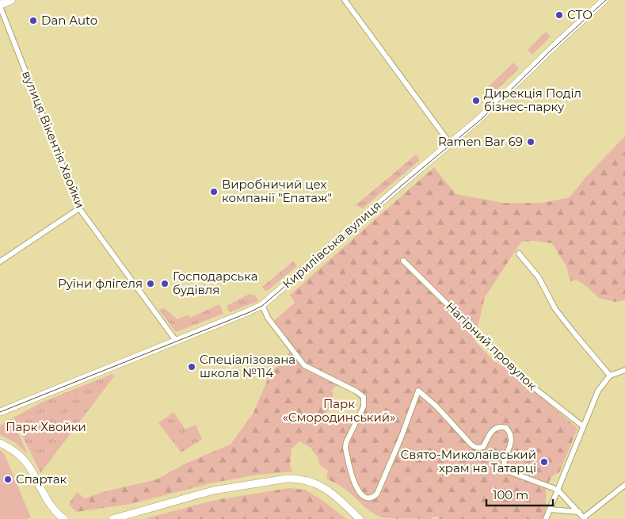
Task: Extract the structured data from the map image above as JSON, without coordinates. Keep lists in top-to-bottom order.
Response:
{
  "streets": {
    "main road": ["Кирилівська вулиця"],
    "street": ["вулиця Вікентія Хвойки", "Нагірний провулок"]
  },
  "crossings": [
    ["вулиця Вікентія Хвойки", "Кирилівська вулиця"]
  ],
  "parks": ["Парк «Смородинський»", "Парк Хвойки"],
  "places": [
    "СТО",
    "Dan Auto",
    "Дирекція Поділ бізнес-парку",
    "Ramen Bar 69",
    "Виробничий цех компанії \"Епатаж\"",
    "Руїни флігеля",
    "Господарська будівля",
    "Спеціалізована школа №114",
    "Свято-Миколаївський храм на Татарці",
    "Спартак"
  ],
  "scale_bar": "100 m"
}
